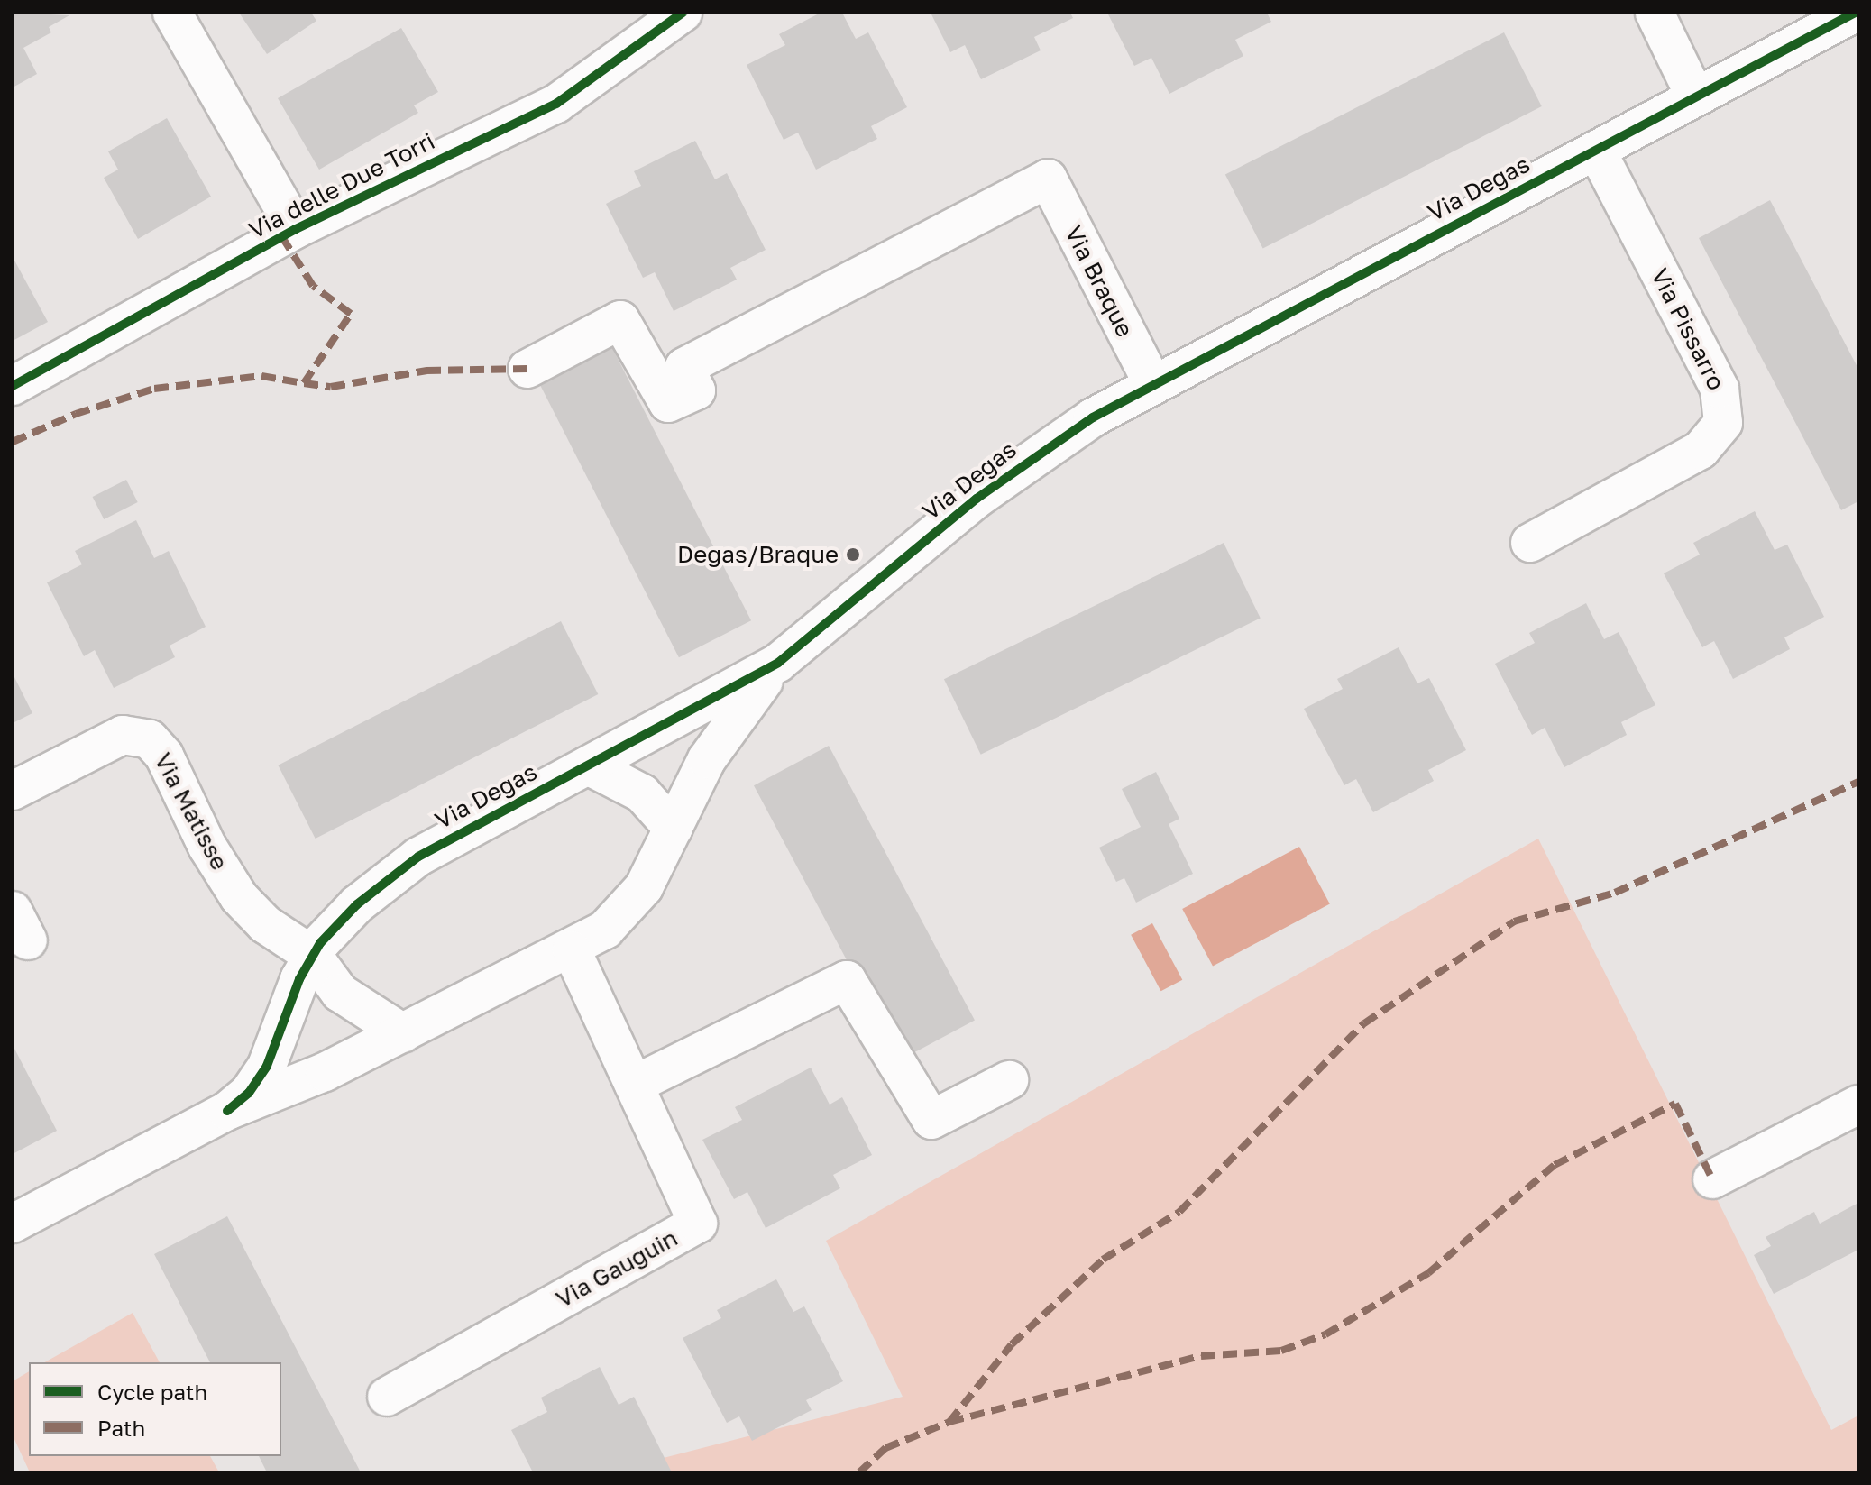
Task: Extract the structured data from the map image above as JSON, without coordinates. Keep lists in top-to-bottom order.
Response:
{
  "streets": {
    "street": [
      "Via delle Due Torri",
      "Via Degas",
      "Via Braque",
      "Via Pissarro",
      "Via Matisse",
      "Via Gauguin"
    ]
  },
  "crossings": [
    ["Via Degas", "Via Braque"],
    ["Via Degas", "Via Pissarro"],
    ["Via Degas", "Via Matisse"],
    ["Via Degas", "Via Gauguin"]
  ],
  "places": ["Degas/Braque"],
  "legend": ["Cycle path", "Path"]
}
